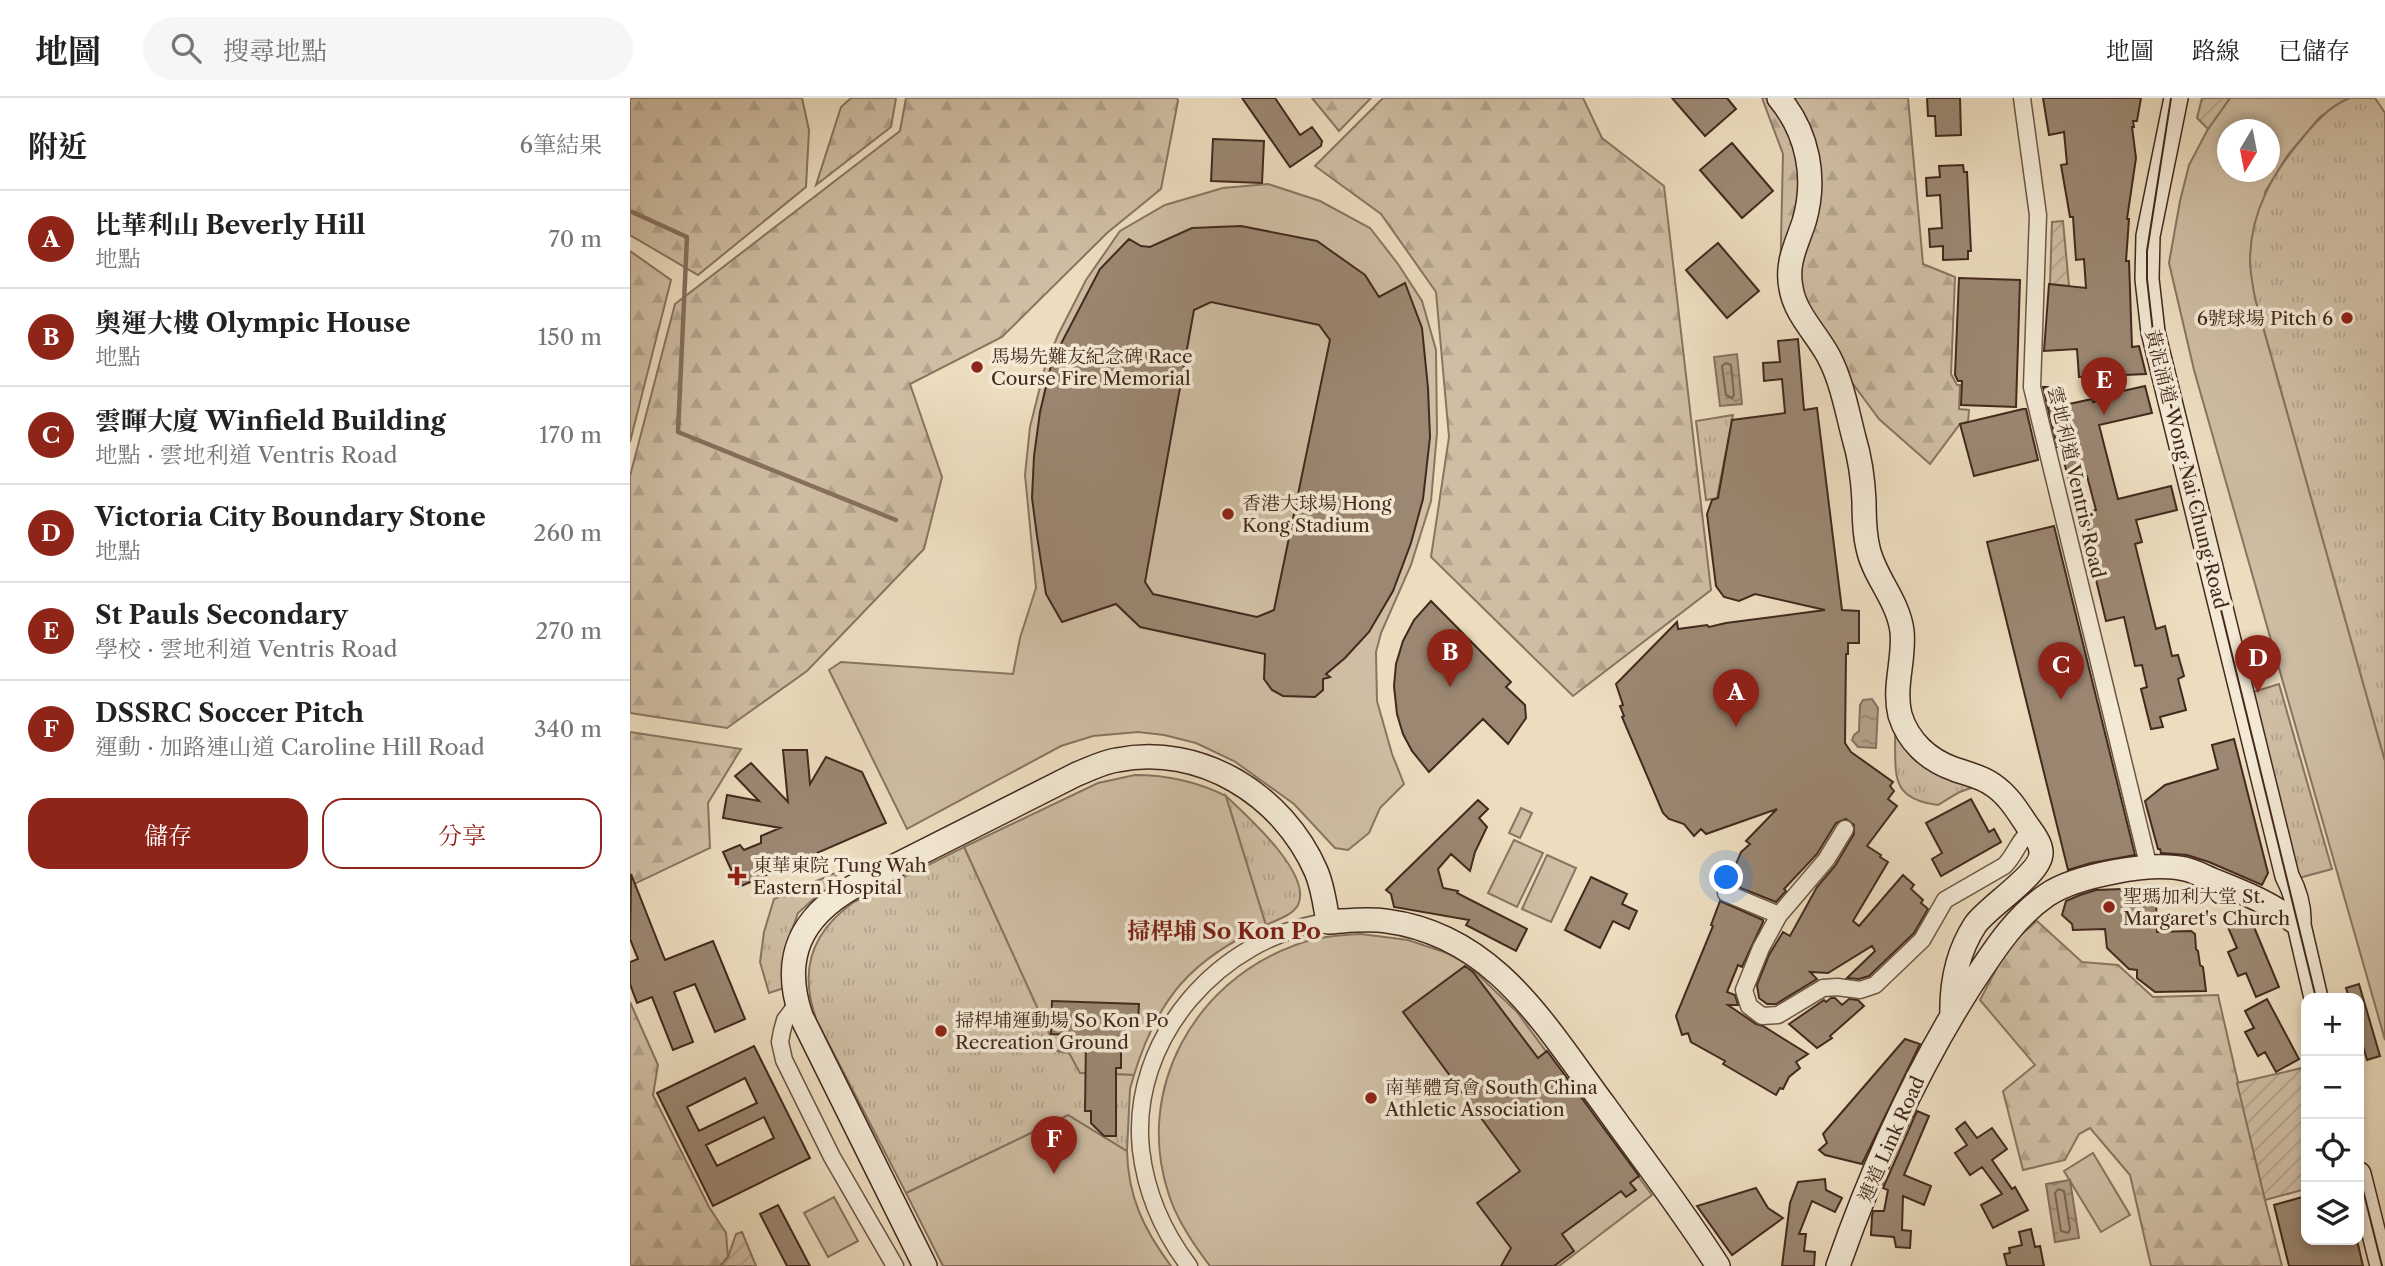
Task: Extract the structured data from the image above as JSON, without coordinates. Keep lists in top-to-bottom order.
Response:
{
  "streets": {
    "street": ["黃泥涌道 Wong Nai Chung Road", "雲地利道 Ventris Road", "連道 Link Road"]
  },
  "crossings": [
    ["黃泥涌道 Wong Nai Chung Road", "連道 Link Road"],
    ["雲地利道 Ventris Road", "連道 Link Road"]
  ],
  "districts": ["掃桿埔 So Kon Po"],
  "places": {
    "other": [
      "6號球場 Pitch 6",
      "馬場先難友紀念碑 Race Course Fire Memorial",
      "香港大球場 Hong Kong Stadium",
      "聖瑪加利大堂 St. Margaret's Church",
      "掃桿埔運動場 So Kon Po Recreation Ground",
      "南華體育會 South China Athletic Association"
    ],
    "health": ["東華東院 Tung Wah Eastern Hospital"]
  },
  "north": "bottom",
  "page": {
    "header": "地圖",
    "search": "搜尋地點",
    "nav": ["地圖", "路線", "已儲存"],
    "heading": ["附近", "6筆結果"],
    "list": [
      {
        "mark": "A",
        "name": "比華利山 Beverly Hill",
        "note": "地點",
        "value": "70 m"
      },
      {
        "mark": "B",
        "name": "奧運大樓 Olympic House",
        "note": "地點",
        "value": "150 m"
      },
      {
        "mark": "C",
        "name": "雲暉大廈 Winfield Building",
        "note": "地點 · 雲地利道 Ventris Road",
        "value": "170 m"
      },
      {
        "mark": "D",
        "name": "Victoria City Boundary Stone",
        "note": "地點",
        "value": "260 m"
      },
      {
        "mark": "E",
        "name": "St Pauls Secondary",
        "note": "學校 · 雲地利道 Ventris Road",
        "value": "270 m"
      },
      {
        "mark": "F",
        "name": "DSSRC Soccer Pitch",
        "note": "運動 · 加路連山道 Caroline Hill Road",
        "value": "340 m"
      }
    ],
    "pins": [
      "E",
      "B",
      "D",
      "C",
      "A",
      "F"
    ],
    "buttons": ["儲存", "分享"],
    "map_buttons": ["+", "−"]
  }
}
